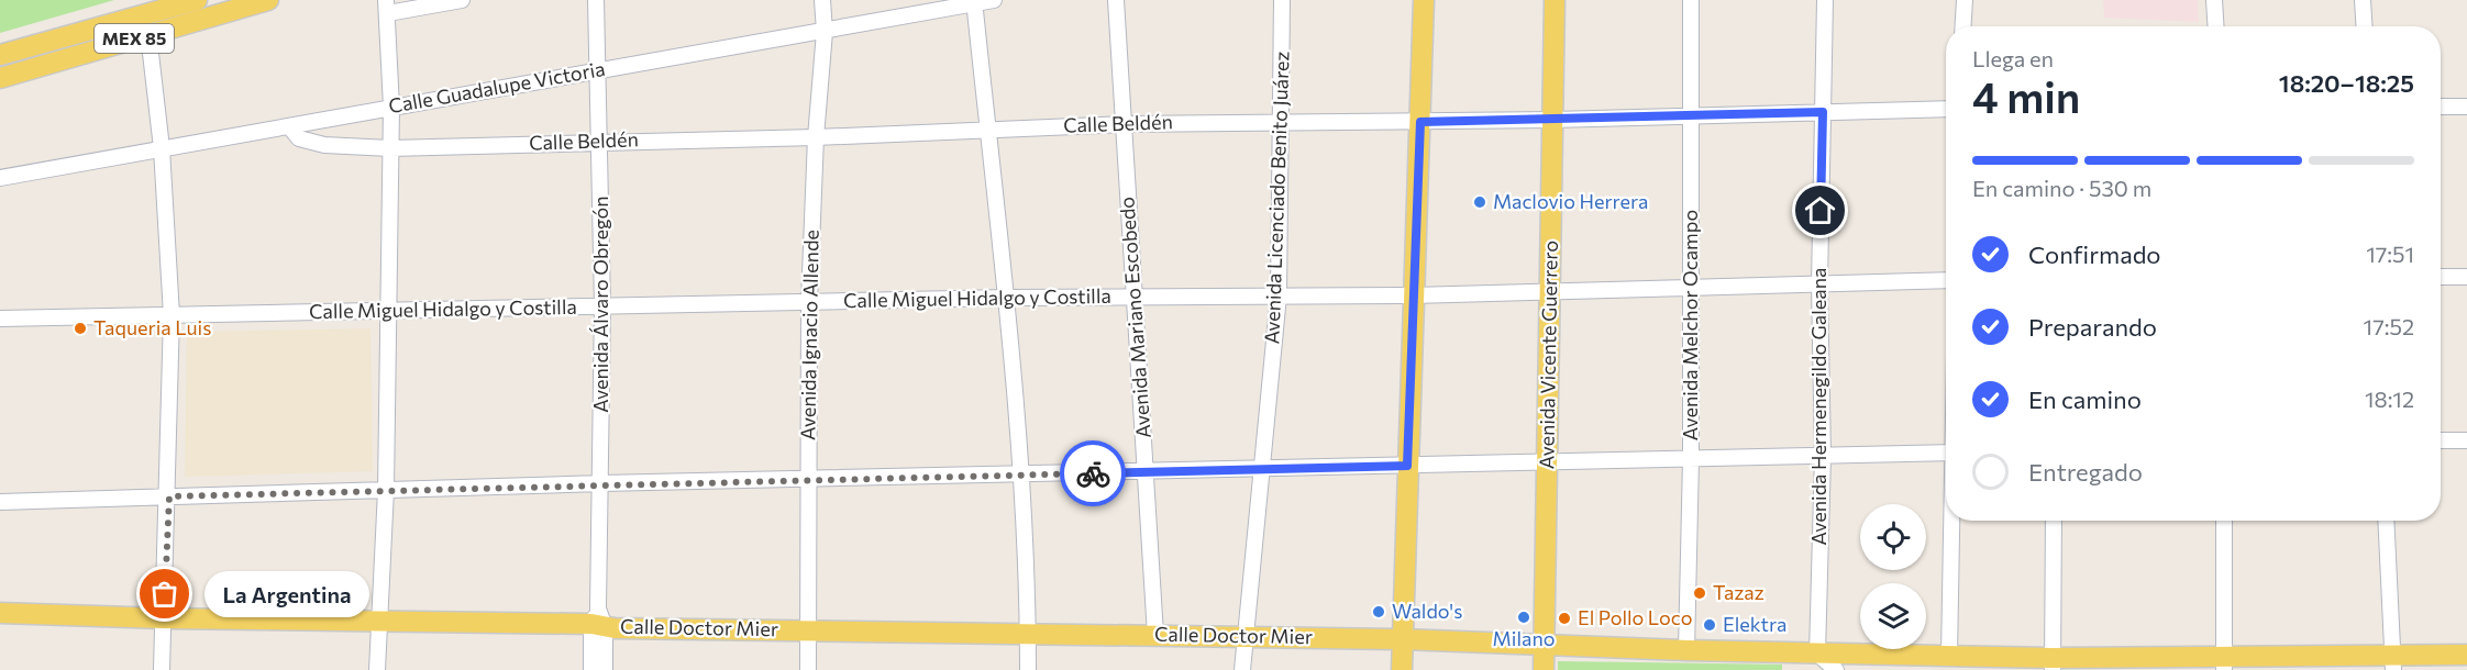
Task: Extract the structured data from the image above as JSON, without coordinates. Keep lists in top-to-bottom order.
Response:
{
  "streets": {
    "main road": ["MEX 85", "Avenida Vicente Guerrero", "Calle Doctor Mier"],
    "street": [
      "Calle Guadalupe Victoria",
      "Calle Beldén",
      "Avenida Licenciado Benito Juárez",
      "Calle Miguel Hidalgo y Costilla",
      "Avenida Álvaro Obregón",
      "Avenida Mariano Escobedo",
      "Avenida Melchor Ocampo",
      "Avenida Ignacio Allende",
      "Avenida Hermenegildo Galeana"
    ]
  },
  "crossings": [
    ["Calle Guadalupe Victoria", "Calle Beldén"],
    ["Calle Guadalupe Victoria", "Avenida Álvaro Obregón"],
    ["Calle Guadalupe Victoria", "Avenida Ignacio Allende"],
    ["Calle Beldén", "Avenida Licenciado Benito Juárez"],
    ["Calle Beldén", "Avenida Álvaro Obregón"],
    ["Calle Beldén", "Avenida Mariano Escobedo"],
    ["Calle Beldén", "Avenida Melchor Ocampo"],
    ["Calle Beldén", "Avenida Ignacio Allende"],
    ["Calle Beldén", "Avenida Vicente Guerrero"],
    ["Calle Beldén", "Avenida Hermenegildo Galeana"],
    ["Avenida Licenciado Benito Juárez", "Calle Miguel Hidalgo y Costilla"],
    ["Avenida Licenciado Benito Juárez", "Calle Doctor Mier"],
    ["Calle Miguel Hidalgo y Costilla", "Avenida Álvaro Obregón"],
    ["Calle Miguel Hidalgo y Costilla", "Avenida Mariano Escobedo"],
    ["Calle Miguel Hidalgo y Costilla", "Avenida Melchor Ocampo"],
    ["Calle Miguel Hidalgo y Costilla", "Avenida Ignacio Allende"],
    ["Calle Miguel Hidalgo y Costilla", "Avenida Vicente Guerrero"],
    ["Calle Miguel Hidalgo y Costilla", "Avenida Hermenegildo Galeana"],
    ["Avenida Álvaro Obregón", "Calle Doctor Mier"],
    ["Avenida Mariano Escobedo", "Calle Doctor Mier"],
    ["Avenida Melchor Ocampo", "Calle Doctor Mier"],
    ["Avenida Ignacio Allende", "Calle Doctor Mier"],
    ["Avenida Vicente Guerrero", "Calle Doctor Mier"],
    ["Avenida Hermenegildo Galeana", "Calle Doctor Mier"]
  ],
  "places": [
    "Maclovio Herrera",
    "Taqueria Luis",
    "Tazaz",
    "La Argentina",
    "Waldo's",
    "Milano",
    "El Pollo Loco",
    "Elektra"
  ],
  "page": {
    "heading": ["4 min", "Llega en", "18:20–18:25"],
    "bar": "En camino · 530 m",
    "list": [
      ["Confirmado", "17:51"],
      ["Preparando", "17:52"],
      ["En camino", "18:12"],
      "Entregado"
    ],
    "bubble": "La Argentina"
  }
}
